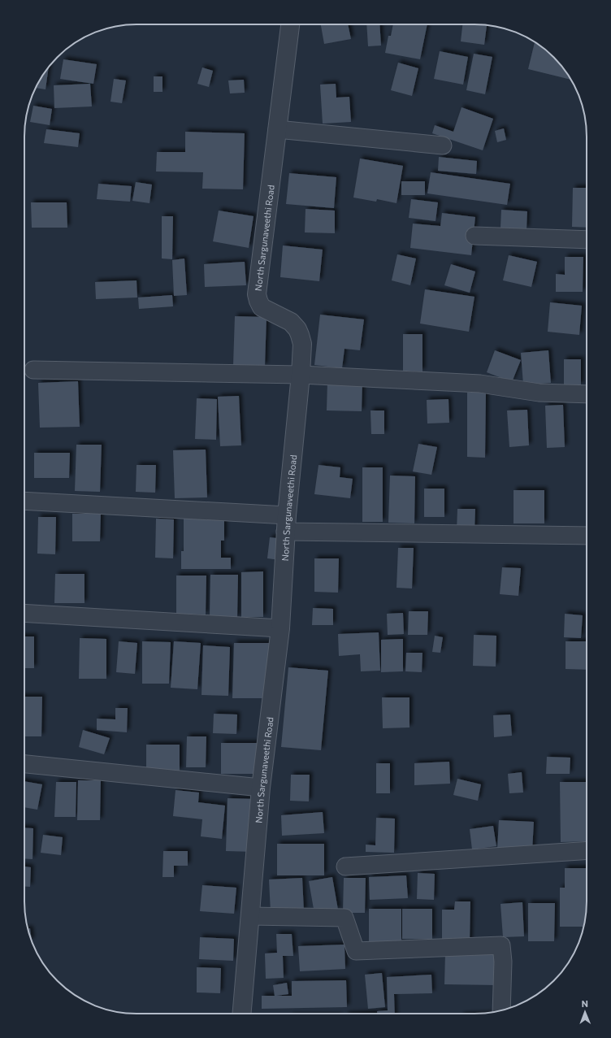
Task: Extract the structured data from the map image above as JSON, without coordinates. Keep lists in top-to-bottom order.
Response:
{
  "streets": {
    "street": ["North Sargunaveethi Road"]
  },
  "north": "top"
}
